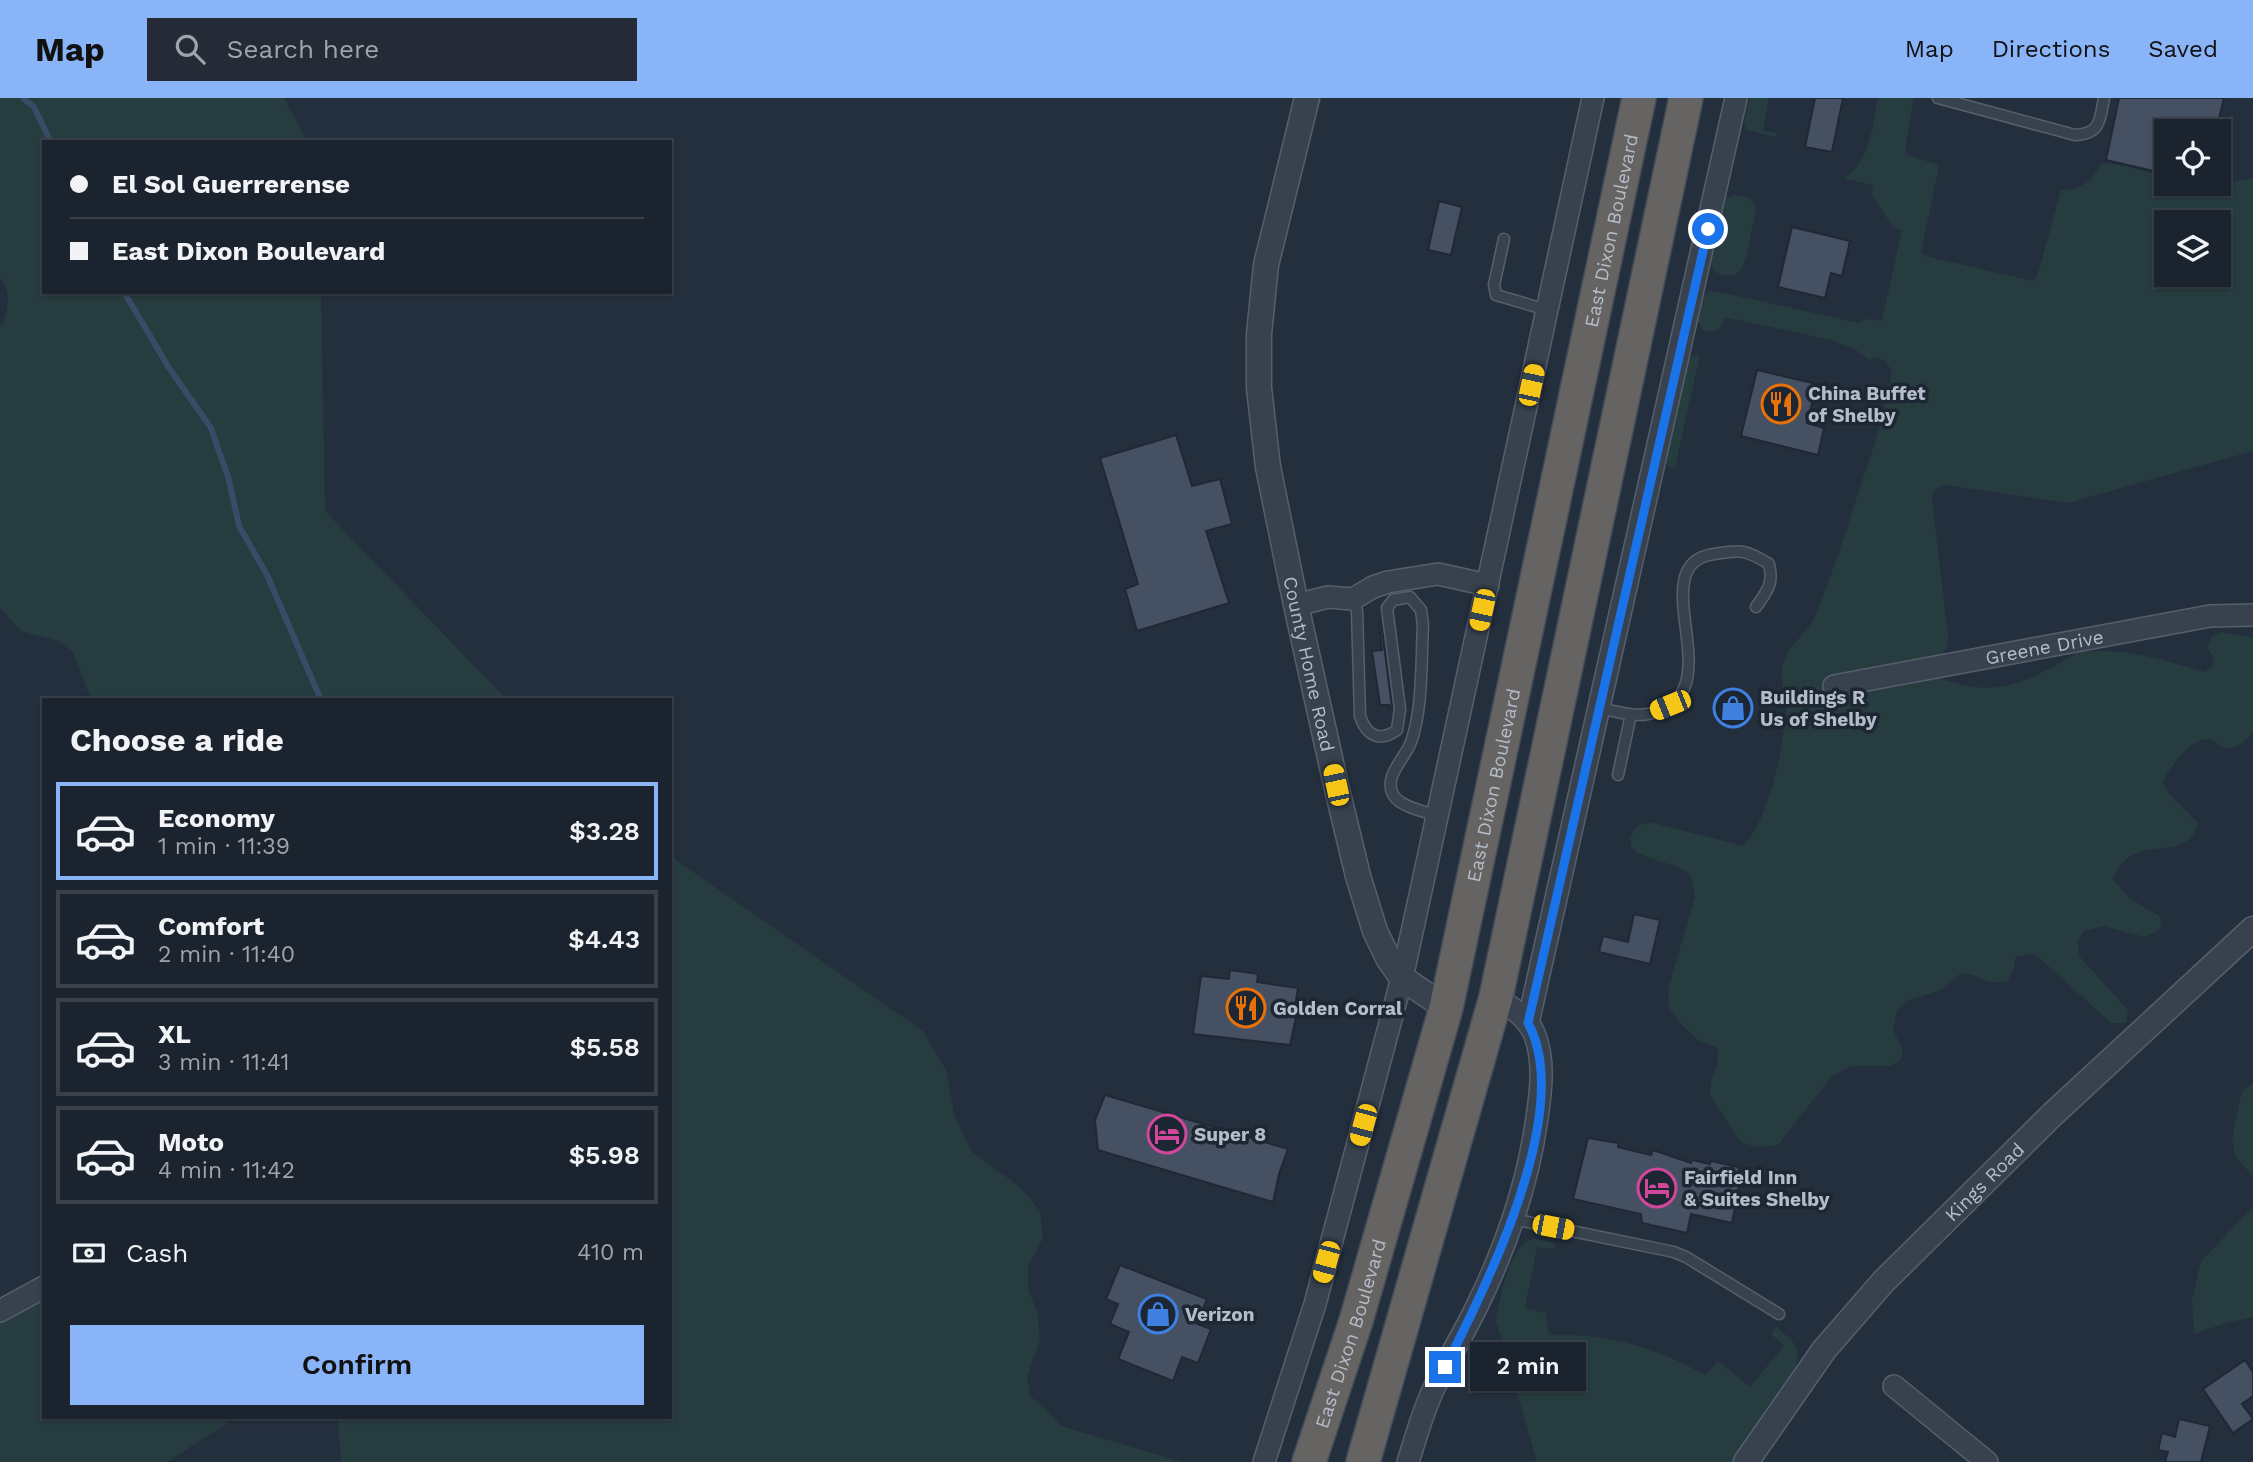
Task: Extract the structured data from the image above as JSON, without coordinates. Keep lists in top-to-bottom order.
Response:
{
  "streets": {
    "highway": ["East Dixon Boulevard"],
    "street": ["Greene Drive", "County Home Road", "Kings Road"]
  },
  "crossings": [
    ["East Dixon Boulevard", "County Home Road"]
  ],
  "places": {
    "restaurant": ["China Buffet of Shelby", "Golden Corral"],
    "shop": ["Buildings R Us of Shelby", "Verizon"],
    "hotel": ["Super 8", "Fairfield Inn & Suites Shelby"]
  },
  "page": {
    "header": "Map",
    "search": "Search here",
    "nav": ["Map", "Directions", "Saved"],
    "banner": ["El Sol Guerrerense", "East Dixon Boulevard"],
    "heading": "Choose a ride",
    "list": [
      {
        "name": "Economy",
        "note": "1 min · 11:39",
        "value": "$3.28"
      },
      {
        "name": "Comfort",
        "note": "2 min · 11:40",
        "value": "$4.43"
      },
      {
        "name": "XL",
        "note": "3 min · 11:41",
        "value": "$5.58"
      },
      {
        "name": "Moto",
        "note": "4 min · 11:42",
        "value": "$5.98"
      }
    ],
    "pay": ["Cash", "410 m"],
    "buttons": "Confirm",
    "bubble": "2 min"
  }
}
